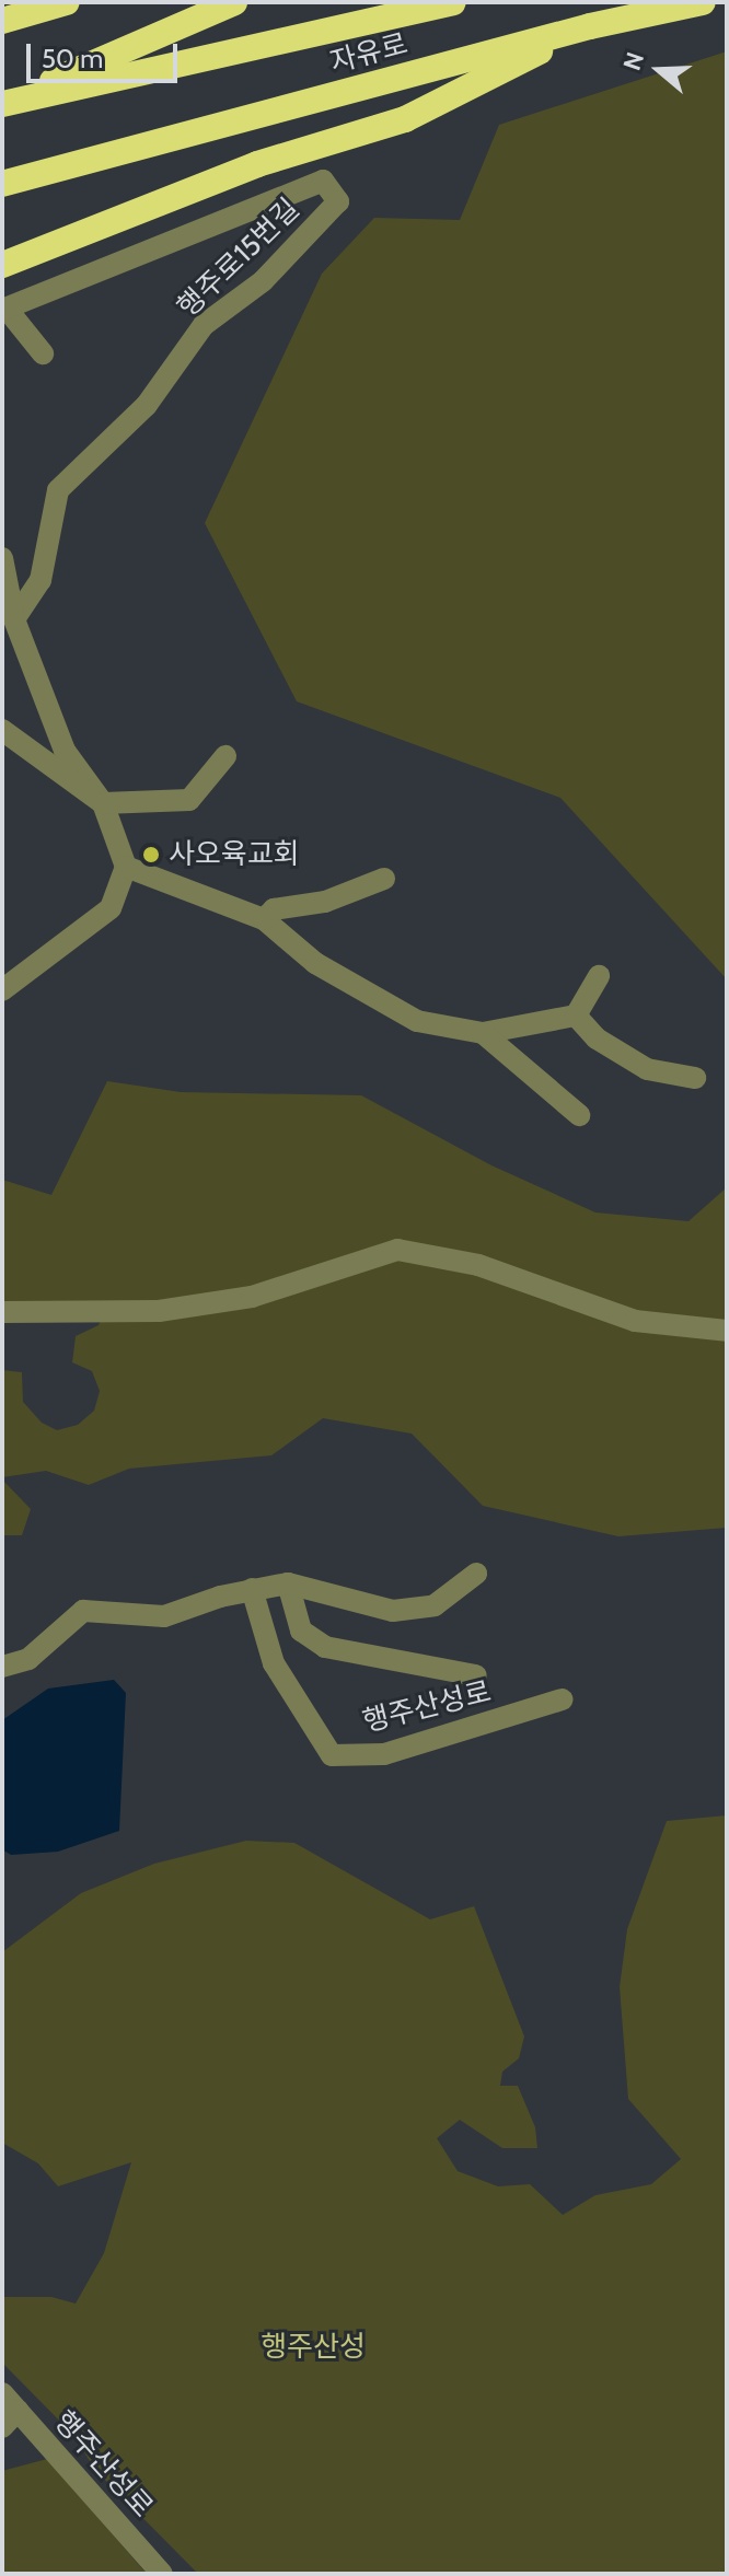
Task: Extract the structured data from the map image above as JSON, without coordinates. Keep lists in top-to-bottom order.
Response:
{
  "streets": {
    "highway": ["자유로"],
    "street": ["행주로15번길", "행주산성로"]
  },
  "parks": ["행주산성"],
  "places": ["사오육교회"],
  "scale_bar": "50 m",
  "north": "left"
}
